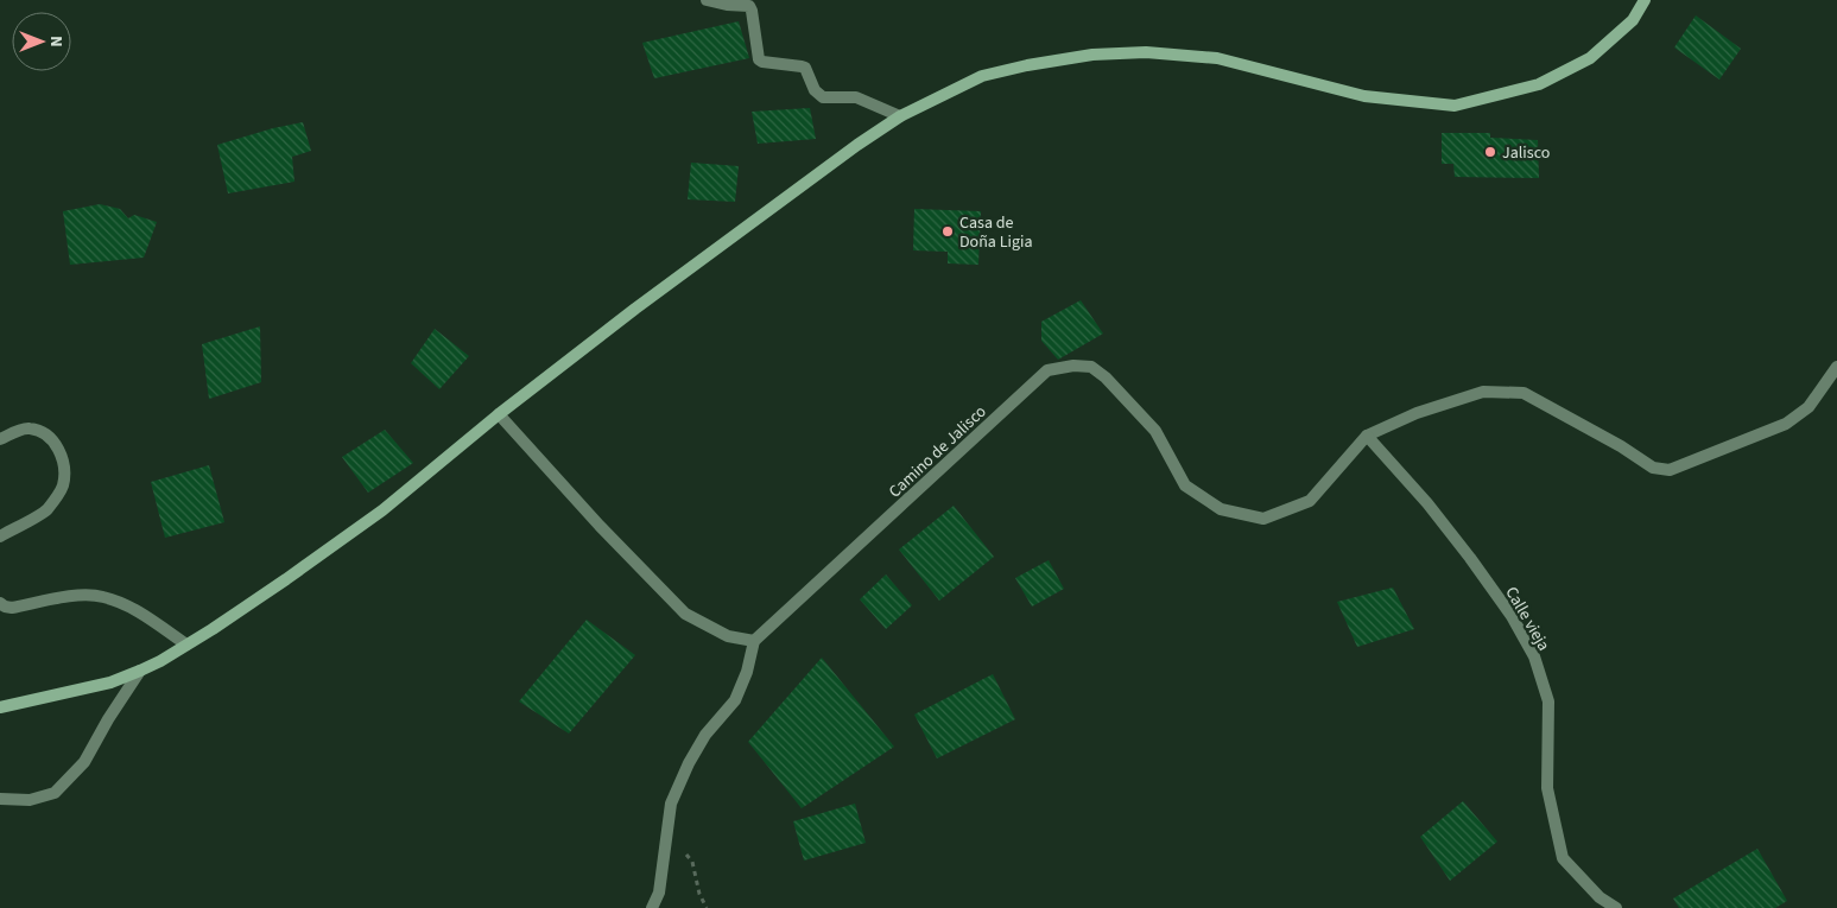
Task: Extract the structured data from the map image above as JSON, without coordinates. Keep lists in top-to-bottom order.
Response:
{
  "streets": {
    "street": ["Camino de Jalisco", "Calle vieja"]
  },
  "crossings": [
    ["Camino de Jalisco", "Calle vieja"]
  ],
  "places": ["Jalisco", "Casa de Doña Ligia"],
  "north": "right"
}
